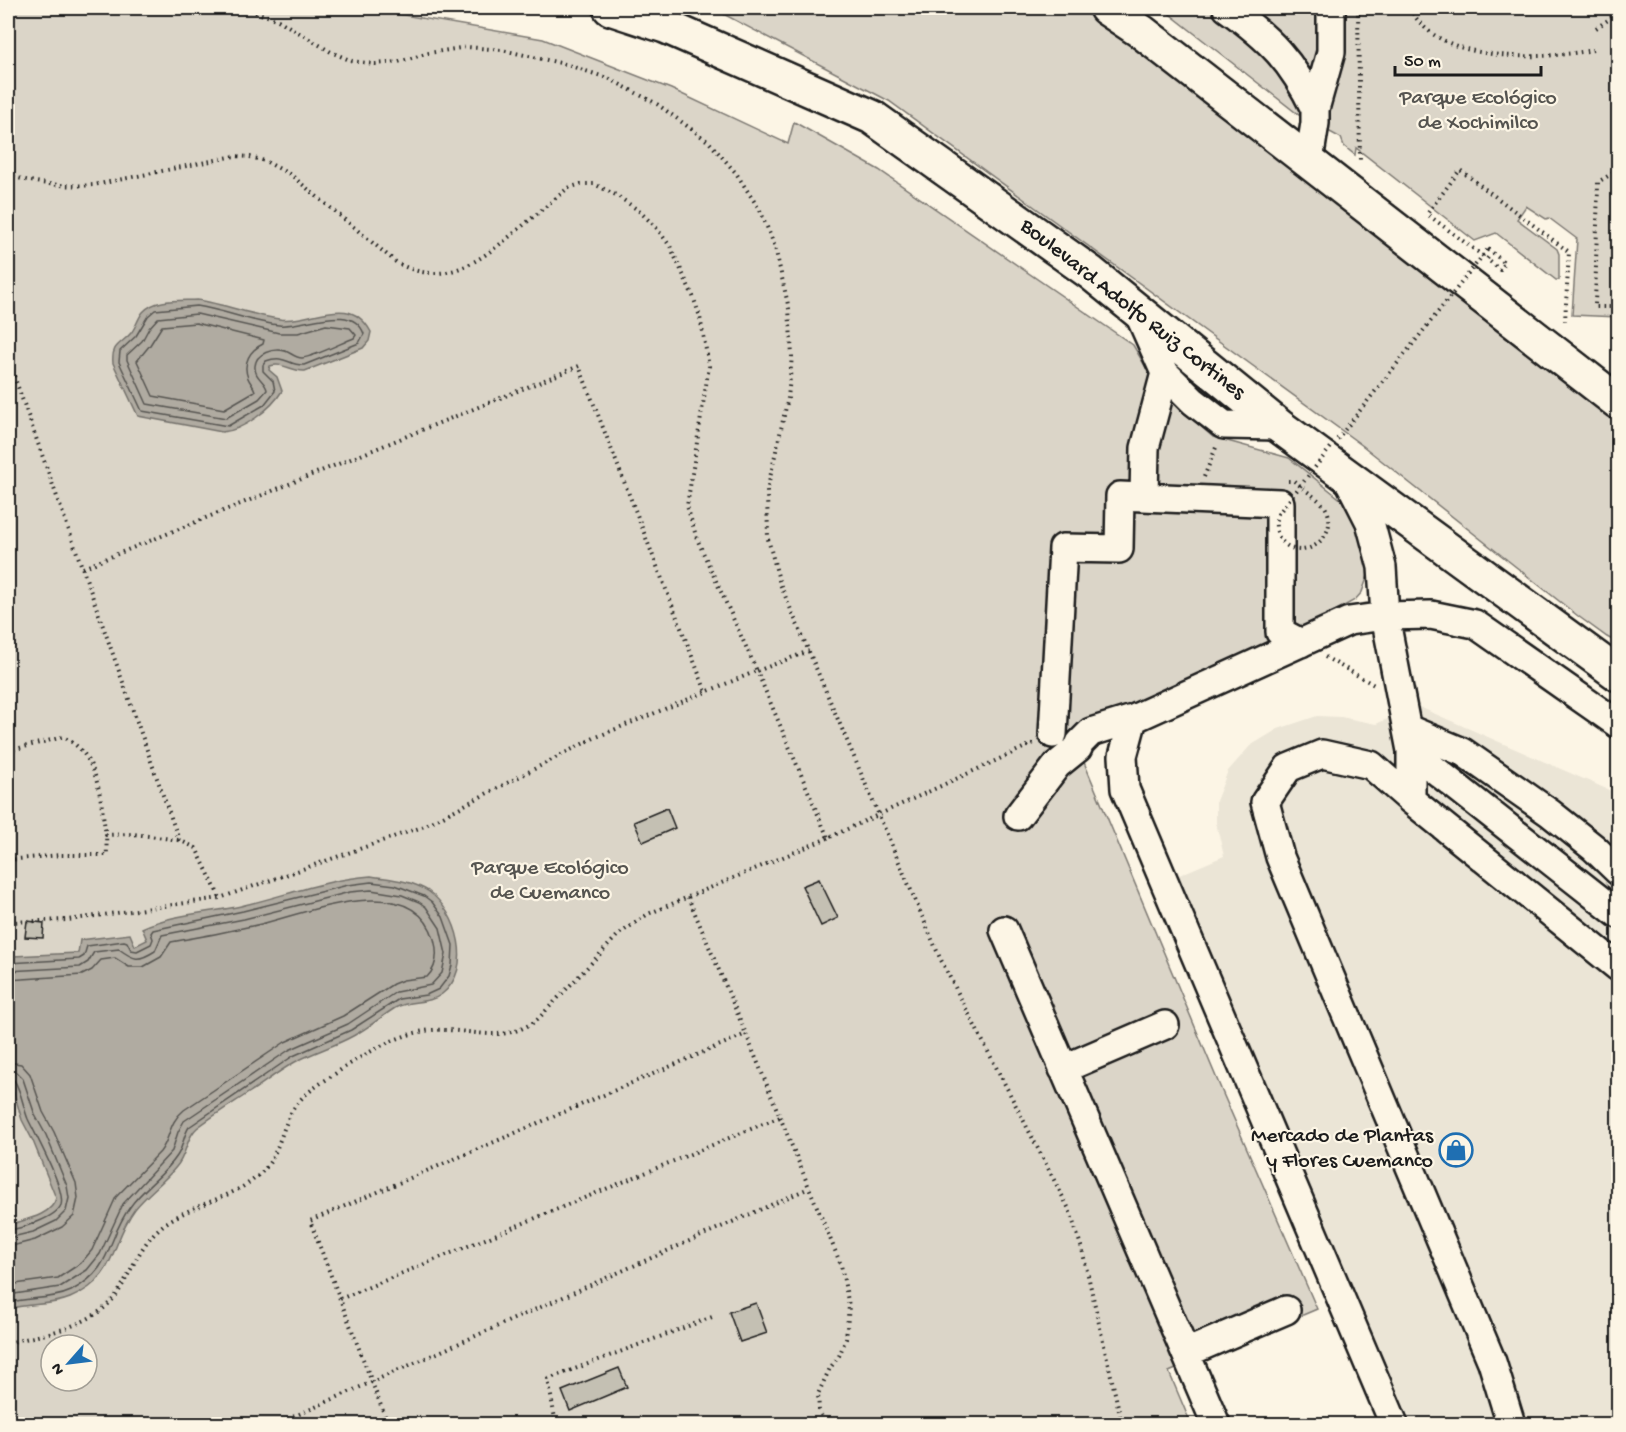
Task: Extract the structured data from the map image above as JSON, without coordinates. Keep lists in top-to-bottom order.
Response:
{
  "streets": {
    "highway": ["Boulevard Adolfo Ruiz Cortines"]
  },
  "parks": ["Parque Ecológico de Xochimilco", "Parque Ecológico de Cuemanco"],
  "places": {
    "shop": ["Mercado de Plantas y Flores Cuemanco"]
  },
  "scale_bar": "50 m",
  "north": "bottom left"
}
